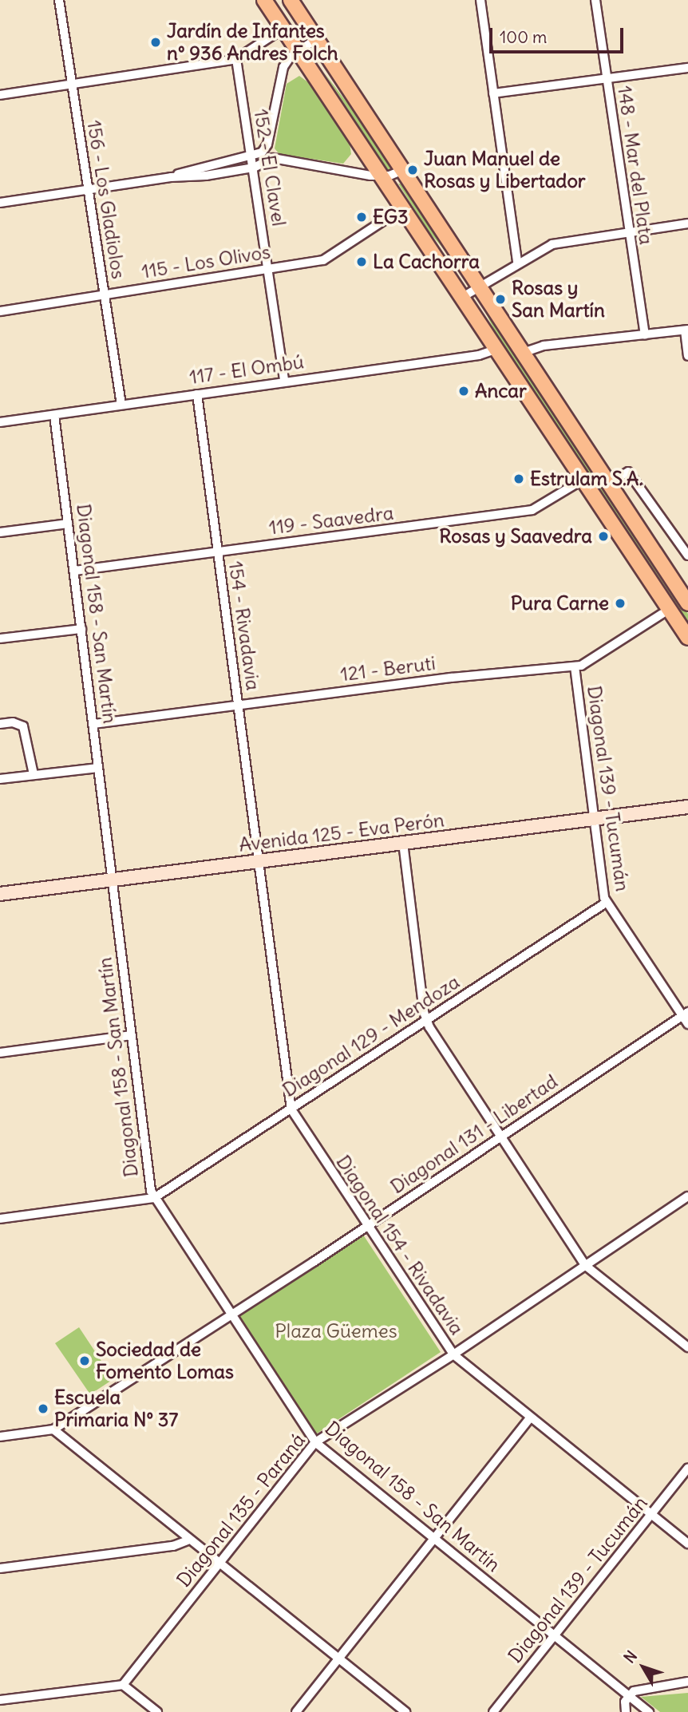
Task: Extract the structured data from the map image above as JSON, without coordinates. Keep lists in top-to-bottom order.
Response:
{
  "streets": {
    "street": [
      "148 - Mar del Plata",
      "152 - El Clavel",
      "156 - Los Gladiolos",
      "115 - Los Olivos",
      "117 - El Ombú",
      "119 - Saavedra",
      "Diagonal 158 - San Martín",
      "154 - Rivadavia",
      "121 - Beruti",
      "Diagonal 139 - Tucumán",
      "Avenida 125 - Eva Perón",
      "Diagonal 129 - Mendoza",
      "Diagonal 131 - Libertad",
      "Diagonal 154 - Rivadavia",
      "Diagonal 135 - Paraná"
    ]
  },
  "crossings": [
    ["152 - El Clavel", "115 - Los Olivos"],
    ["152 - El Clavel", "117 - El Ombú"],
    ["156 - Los Gladiolos", "115 - Los Olivos"],
    ["156 - Los Gladiolos", "117 - El Ombú"],
    ["117 - El Ombú", "Diagonal 158 - San Martín"],
    ["117 - El Ombú", "154 - Rivadavia"],
    ["119 - Saavedra", "Diagonal 158 - San Martín"],
    ["119 - Saavedra", "154 - Rivadavia"],
    ["Diagonal 158 - San Martín", "121 - Beruti"],
    ["Diagonal 158 - San Martín", "Diagonal 139 - Tucumán"],
    ["Diagonal 158 - San Martín", "Avenida 125 - Eva Perón"],
    ["Diagonal 158 - San Martín", "Diagonal 129 - Mendoza"],
    ["Diagonal 158 - San Martín", "Diagonal 131 - Libertad"],
    ["Diagonal 158 - San Martín", "Diagonal 135 - Paraná"],
    ["154 - Rivadavia", "121 - Beruti"],
    ["154 - Rivadavia", "Avenida 125 - Eva Perón"],
    ["154 - Rivadavia", "Diagonal 154 - Rivadavia"],
    ["121 - Beruti", "Diagonal 139 - Tucumán"],
    ["Diagonal 139 - Tucumán", "Avenida 125 - Eva Perón"],
    ["Diagonal 139 - Tucumán", "Diagonal 129 - Mendoza"],
    ["Diagonal 139 - Tucumán", "Diagonal 131 - Libertad"],
    ["Diagonal 139 - Tucumán", "Diagonal 154 - Rivadavia"],
    ["Avenida 125 - Eva Perón", "Diagonal 154 - Rivadavia"],
    ["Diagonal 129 - Mendoza", "Diagonal 154 - Rivadavia"],
    ["Diagonal 131 - Libertad", "Diagonal 154 - Rivadavia"],
    ["Diagonal 154 - Rivadavia", "Diagonal 135 - Paraná"]
  ],
  "parks": ["Plaza Güemes"],
  "places": [
    "Jardín de Infantes nº 936 Andres Folch",
    "Juan Manuel de Rosas y Libertador",
    "EG3",
    "La Cachorra",
    "Rosas y San Martín",
    "Ancar",
    "Estrulam S.A.",
    "Rosas y Saavedra",
    "Pura Carne",
    "Sociedad de Fomento Lomas",
    "Escuela Primaria Nº 37"
  ],
  "scale_bar": "100 m",
  "north": "top left"
}
